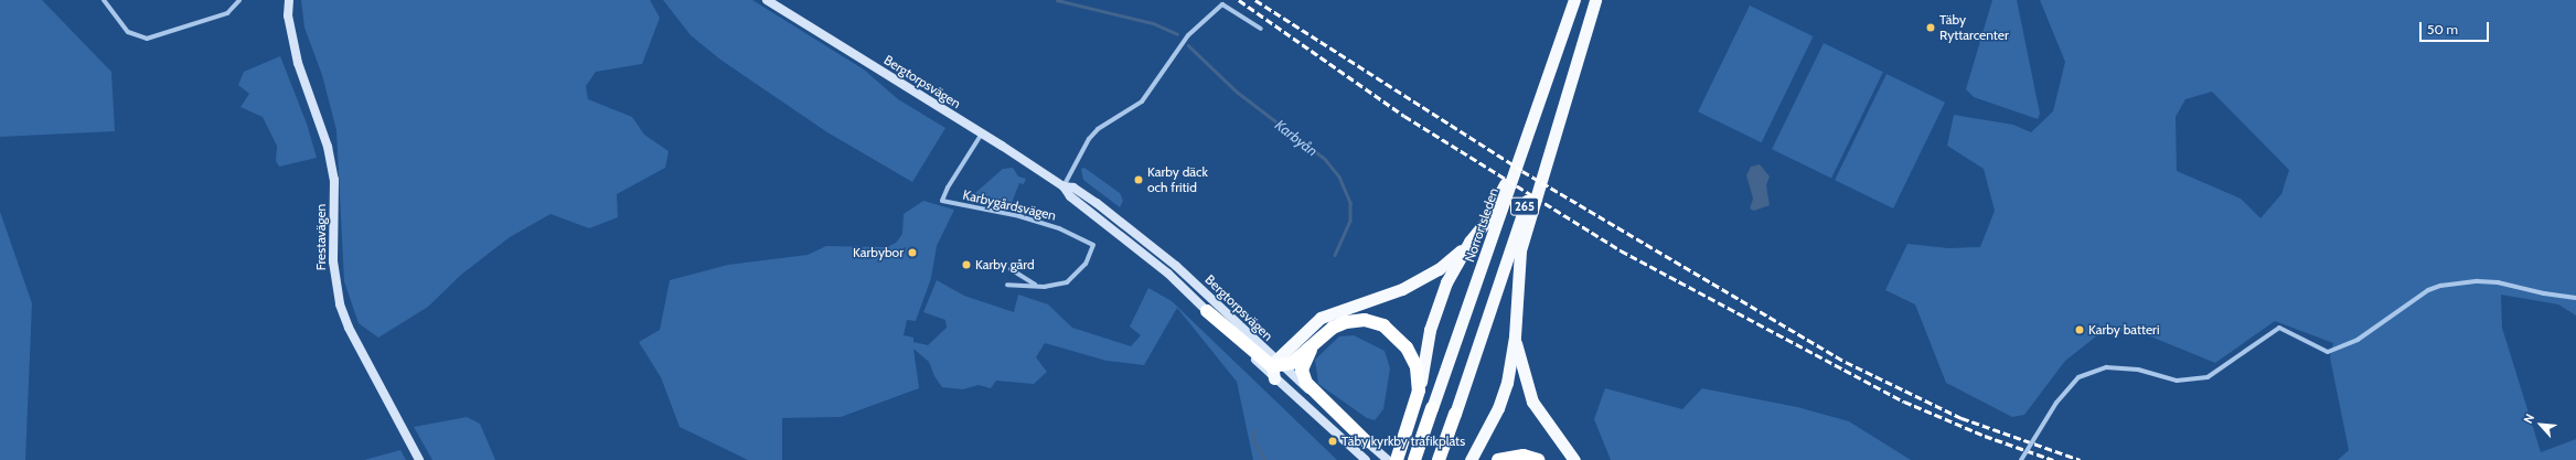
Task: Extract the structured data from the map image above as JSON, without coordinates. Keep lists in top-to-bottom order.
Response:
{
  "streets": {
    "highway": ["265", "Norrortsleden"],
    "main road": ["Bergtorpsvägen", "Frestavägen"],
    "street": ["Karbygårdsvägen"]
  },
  "crossings": [
    ["Bergtorpsvägen", "Karbygårdsvägen"]
  ],
  "water": ["Karbyån"],
  "places": [
    "Täby Ryttarcenter",
    "Karby däck och fritid",
    "Karbybor",
    "Karby gård",
    "Karby batteri",
    "Täby kyrkby trafikplats"
  ],
  "scale_bar": "50 m",
  "north": "top left"
}
